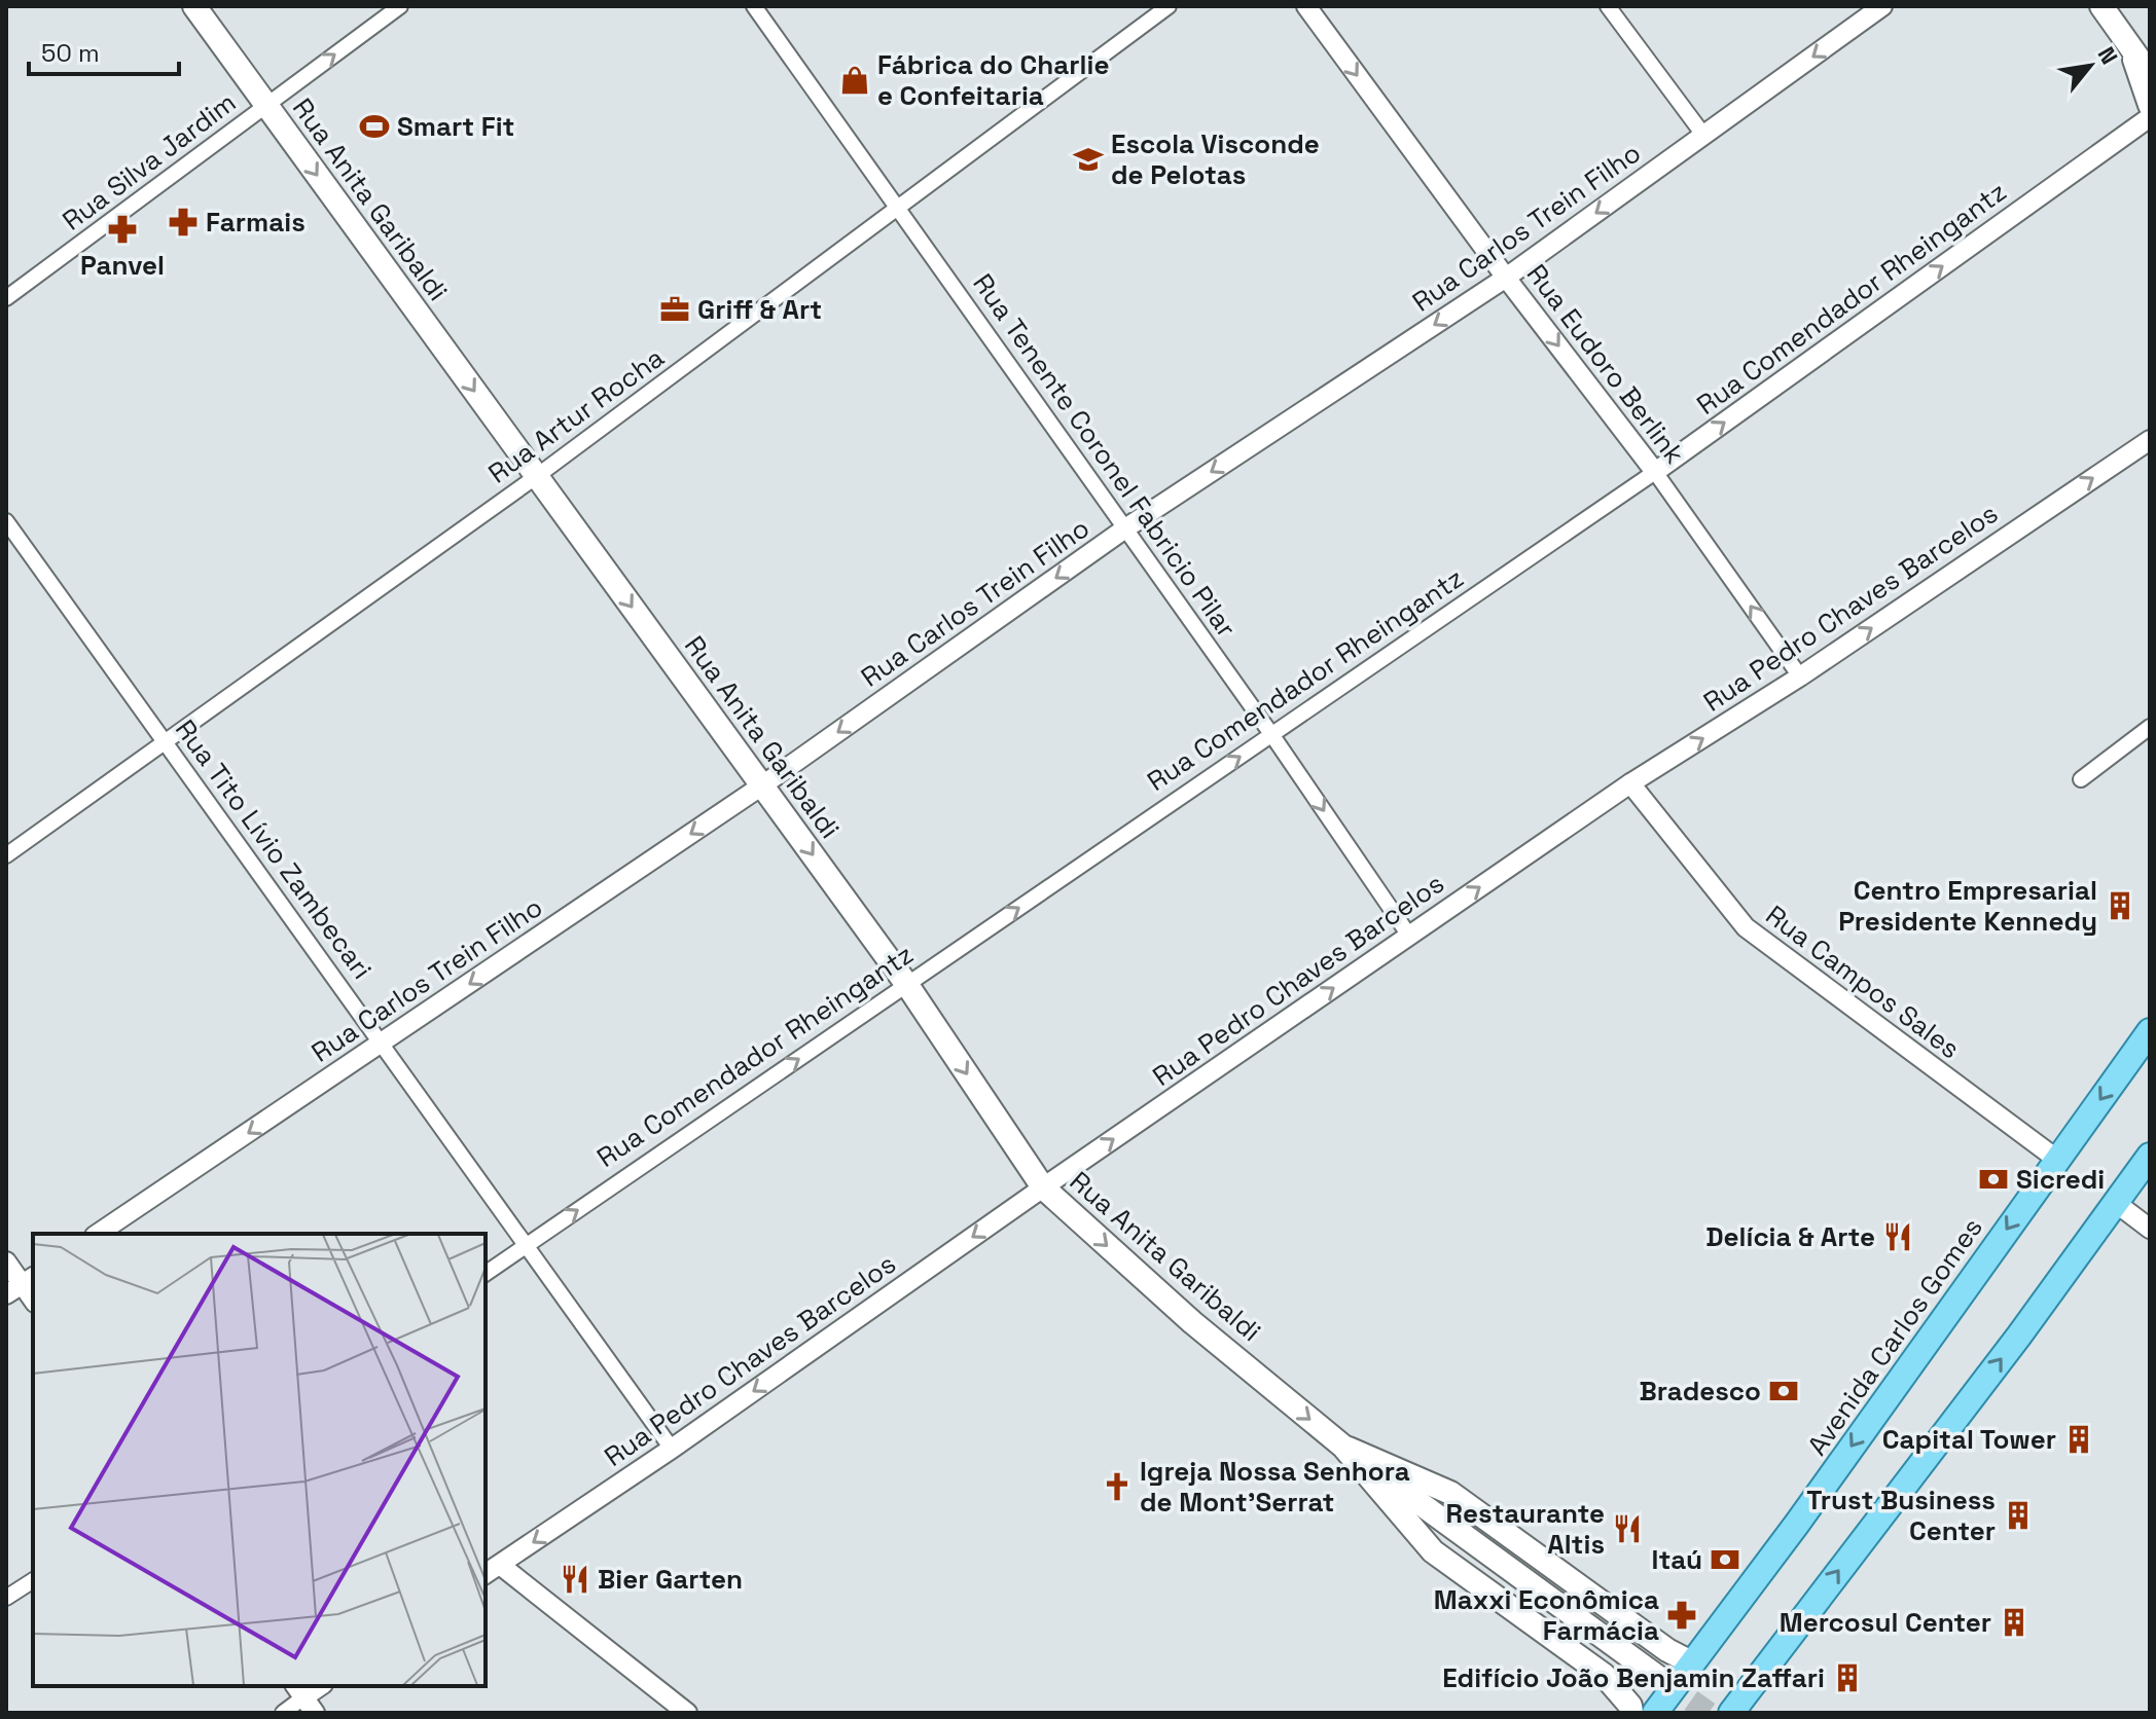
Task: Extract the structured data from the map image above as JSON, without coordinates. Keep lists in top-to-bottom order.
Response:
{
  "streets": {
    "main road": ["Rua Anita Garibaldi", "Avenida Carlos Gomes"],
    "street": [
      "Rua Silva Jardim",
      "Rua Carlos Trein Filho",
      "Rua Comendador Rheingantz",
      "Rua Eudoro Berlink",
      "Rua Artur Rocha",
      "Rua Tenente Coronel Fabricio Pilar",
      "Rua Pedro Chaves Barcelos",
      "Rua Tito Lívio Zambecari",
      "Rua Campos Sales"
    ]
  },
  "crossings": [
    ["Rua Silva Jardim", "Rua Anita Garibaldi"],
    ["Rua Anita Garibaldi", "Rua Carlos Trein Filho"],
    ["Rua Anita Garibaldi", "Rua Comendador Rheingantz"],
    ["Rua Anita Garibaldi", "Rua Artur Rocha"],
    ["Rua Anita Garibaldi", "Rua Pedro Chaves Barcelos"],
    ["Rua Anita Garibaldi", "Avenida Carlos Gomes"],
    ["Rua Carlos Trein Filho", "Rua Eudoro Berlink"],
    ["Rua Carlos Trein Filho", "Rua Tenente Coronel Fabricio Pilar"],
    ["Rua Carlos Trein Filho", "Rua Tito Lívio Zambecari"],
    ["Rua Comendador Rheingantz", "Rua Eudoro Berlink"],
    ["Rua Comendador Rheingantz", "Rua Tenente Coronel Fabricio Pilar"],
    ["Rua Comendador Rheingantz", "Rua Tito Lívio Zambecari"],
    ["Rua Eudoro Berlink", "Rua Pedro Chaves Barcelos"],
    ["Rua Artur Rocha", "Rua Tenente Coronel Fabricio Pilar"],
    ["Rua Artur Rocha", "Rua Tito Lívio Zambecari"],
    ["Rua Tenente Coronel Fabricio Pilar", "Rua Pedro Chaves Barcelos"],
    ["Rua Pedro Chaves Barcelos", "Rua Tito Lívio Zambecari"],
    ["Rua Pedro Chaves Barcelos", "Rua Campos Sales"],
    ["Rua Campos Sales", "Avenida Carlos Gomes"]
  ],
  "one_way": ["Rua Anita Garibaldi", "Rua Carlos Trein Filho", "Rua Comendador Rheingantz"],
  "places": {
    "shop": ["Fábrica do Charlie e Confeitaria"],
    "sports": ["Smart Fit"],
    "school or university": ["Escola Visconde de Pelotas"],
    "pharmacy": ["Farmais", "Panvel", "Maxxi Econômica Farmácia"],
    "office": ["Griff & Art"],
    "building": [
      "Centro Empresarial Presidente Kennedy",
      "Capital Tower",
      "Trust Business Center",
      "Mercosul Center",
      "Edifício João Benjamin Zaffari"
    ],
    "bank": ["Sicredi", "Bradesco", "Itaú"],
    "restaurant": ["Delícia & Arte", "Restaurante Altis", "Bier Garten"],
    "church": ["Igreja Nossa Senhora de Mont'Serrat"]
  },
  "scale_bar": "50 m",
  "north": "top right"
}
